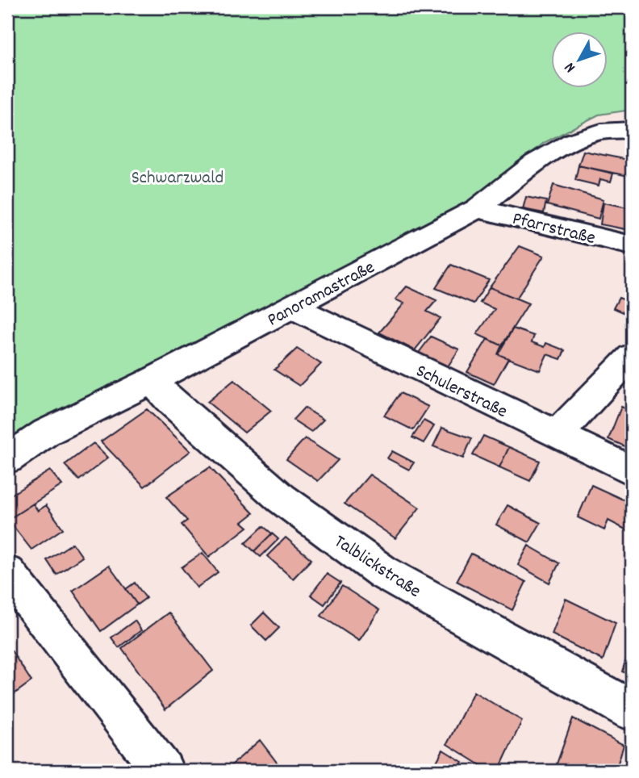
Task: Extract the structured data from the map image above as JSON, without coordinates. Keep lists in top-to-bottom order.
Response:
{
  "streets": {
    "street": [
      "Pfarrstraße",
      "Panoramastraße",
      "Schulerstraße",
      "Talblickstraße"
    ]
  },
  "crossings": [
    ["Pfarrstraße", "Panoramastraße"],
    ["Panoramastraße", "Schulerstraße"],
    ["Panoramastraße", "Talblickstraße"]
  ],
  "parks": ["Schwarzwald"],
  "north": "bottom left"
}
